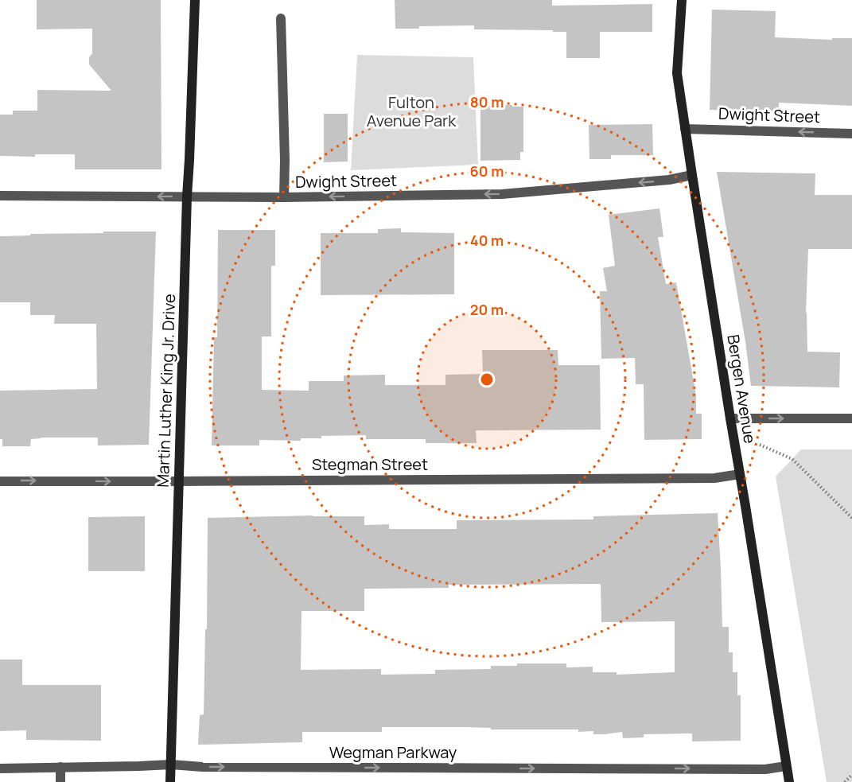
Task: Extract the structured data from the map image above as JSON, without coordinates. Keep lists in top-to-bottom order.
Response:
{
  "streets": {
    "street": [
      "Dwight Street",
      "Bergen Avenue",
      "Martin Luther King Jr. Drive",
      "Stegman Street",
      "Wegman Parkway"
    ]
  },
  "crossings": [
    ["Dwight Street", "Bergen Avenue"],
    ["Dwight Street", "Martin Luther King Jr. Drive"],
    ["Bergen Avenue", "Stegman Street"],
    ["Bergen Avenue", "Wegman Parkway"],
    ["Martin Luther King Jr. Drive", "Stegman Street"],
    ["Martin Luther King Jr. Drive", "Wegman Parkway"]
  ],
  "one_way": ["Dwight Street", "Wegman Parkway"],
  "parks": ["Fulton Avenue Park"],
  "rings": [
    "80 m",
    "60 m",
    "40 m",
    "20 m"
  ]
}
